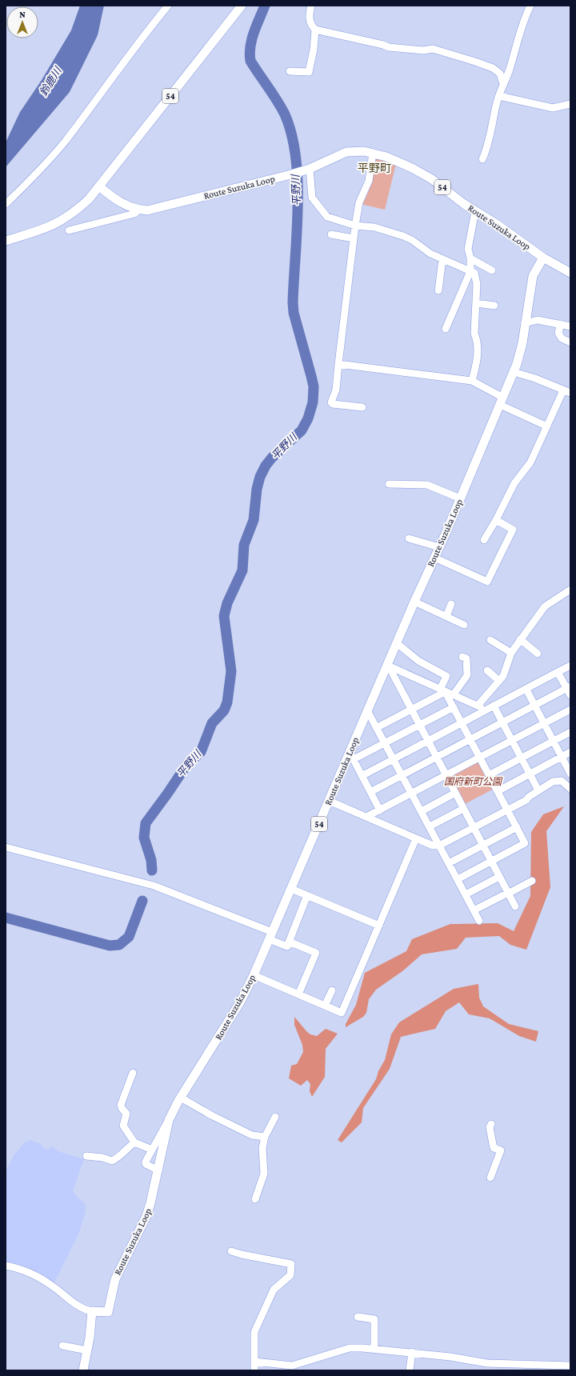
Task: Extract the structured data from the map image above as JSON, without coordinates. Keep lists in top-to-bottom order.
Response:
{
  "streets": {
    "main road": ["54", "Route Suzuka Loop"]
  },
  "crossings": [
    ["54", "Route Suzuka Loop"]
  ],
  "districts": ["平野町"],
  "water": ["鈴鹿川", "平野川"],
  "parks": ["国府新町公園"],
  "north": "top"
}
